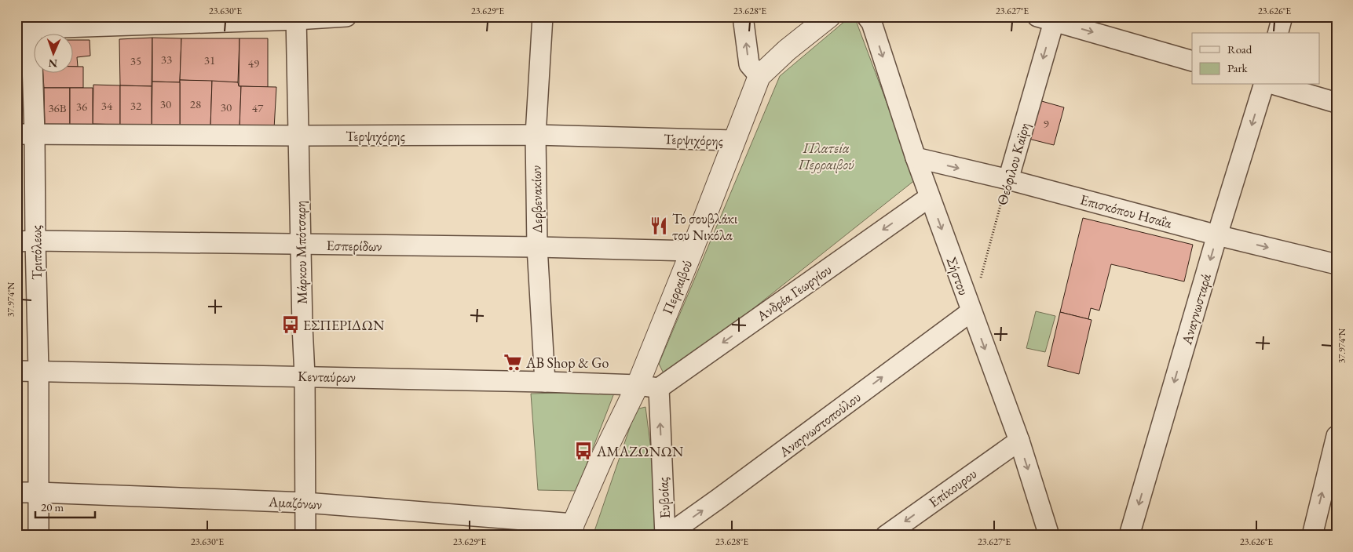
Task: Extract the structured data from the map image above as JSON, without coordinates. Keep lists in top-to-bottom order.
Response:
{
  "streets": {
    "street": [
      "Τερψιχόρης",
      "Θεόφιλου Καϊρη",
      "Δερβενακίων",
      "Επισκόπου Ησαΐα",
      "Εσπερίδων",
      "Τριπόλεως",
      "Μάρκου Μπότσαρη",
      "Σήστου",
      "Περραιβού",
      "Ανδρέα Γεωργίου",
      "Αναγνωσταρά",
      "Κενταύρων",
      "Αναγνωστοπούλου",
      "Επίκουρου",
      "Ευβοίας",
      "Αμαζόνων"
    ]
  },
  "crossings": [
    ["Τερψιχόρης", "Δερβενακίων"],
    ["Τερψιχόρης", "Τριπόλεως"],
    ["Τερψιχόρης", "Μάρκου Μπότσαρη"],
    ["Τερψιχόρης", "Περραιβού"],
    ["Θεόφιλου Καϊρη", "Επισκόπου Ησαΐα"],
    ["Θεόφιλου Καϊρη", "Σήστου"],
    ["Θεόφιλου Καϊρη", "Αναγνωστοπούλου"],
    ["Δερβενακίων", "Εσπερίδων"],
    ["Δερβενακίων", "Κενταύρων"],
    ["Επισκόπου Ησαΐα", "Σήστου"],
    ["Επισκόπου Ησαΐα", "Αναγνωσταρά"],
    ["Εσπερίδων", "Τριπόλεως"],
    ["Εσπερίδων", "Μάρκου Μπότσαρη"],
    ["Εσπερίδων", "Περραιβού"],
    ["Τριπόλεως", "Κενταύρων"],
    ["Τριπόλεως", "Αμαζόνων"],
    ["Μάρκου Μπότσαρη", "Κενταύρων"],
    ["Μάρκου Μπότσαρη", "Αμαζόνων"],
    ["Σήστου", "Ανδρέα Γεωργίου"],
    ["Σήστου", "Αναγνωστοπούλου"],
    ["Σήστου", "Επίκουρου"],
    ["Περραιβού", "Κενταύρων"],
    ["Περραιβού", "Αμαζόνων"],
    ["Ανδρέα Γεωργίου", "Ευβοίας"],
    ["Αναγνωστοπούλου", "Ευβοίας"]
  ],
  "one_way": [
    "Θεόφιλου Καϊρη",
    "Επισκόπου Ησαΐα",
    "Σήστου",
    "Ανδρέα Γεωργίου",
    "Αναγνωσταρά",
    "Αναγνωστοπούλου",
    "Επίκουρου",
    "Ευβοίας"
  ],
  "parks": ["Πλατεία Περραιβού"],
  "places": {
    "restaurant": ["Το σουβλάκι του Νικόλα"],
    "bus stop": ["ΕΣΠΕΡΙΔΩΝ", "ΑΜΑΖΩΝΩΝ"],
    "supermarket": ["AB Shop & Go"]
  },
  "house_numbers": [
    "33",
    "31",
    "35",
    "49",
    "30",
    "28",
    "34",
    "32",
    "36",
    "30",
    "36Β",
    "47",
    "9"
  ],
  "legend": ["Road", "Park"],
  "scale_bar": "20 m",
  "north": "bottom",
  "coordinates": [
    "23.630°E",
    "23.629°E",
    "23.628°E",
    "23.627°E",
    "23.626°E",
    "37.974°N"
  ]
}
